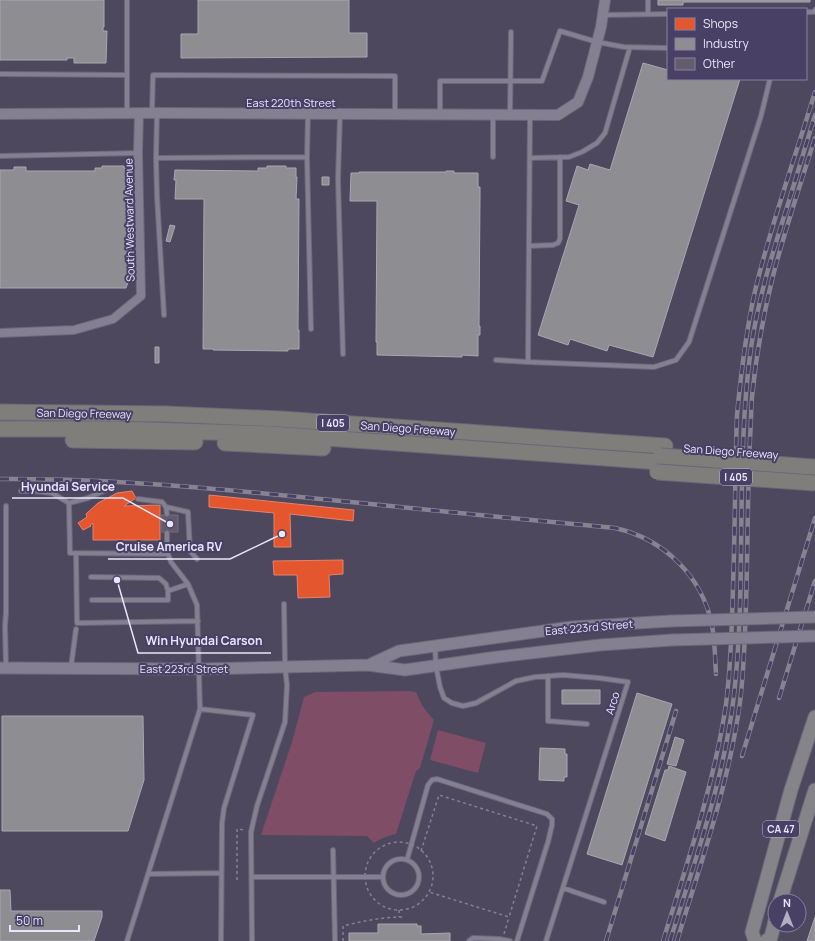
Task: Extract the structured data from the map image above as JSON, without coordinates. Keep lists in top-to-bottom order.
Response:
{
  "streets": {
    "highway": ["San Diego Freeway", "I 405"],
    "main road": ["East 223rd Street", "CA 47"],
    "street": ["East 220th Street", "South Westward Avenue"],
    "lane": ["Arco"]
  },
  "crossings": [
    ["East 220th Street", "South Westward Avenue"],
    ["East 223rd Street", "Arco"]
  ],
  "places": ["Hyundai Service", "Cruise America RV", "Win Hyundai Carson"],
  "legend": ["Shops", "Industry", "Other"],
  "scale_bar": "50 m",
  "north": "top"
}
